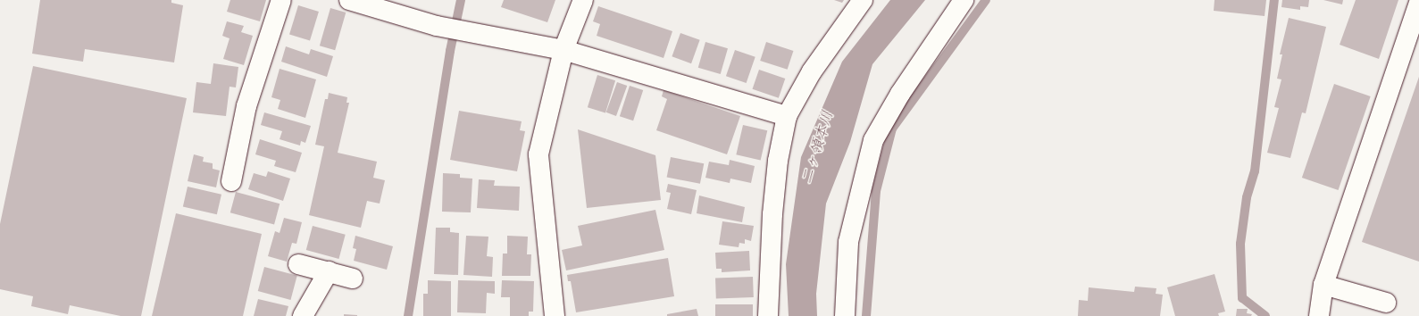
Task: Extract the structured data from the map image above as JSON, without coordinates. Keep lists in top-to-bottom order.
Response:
{
  "water": ["二ヶ領本川"]
}
